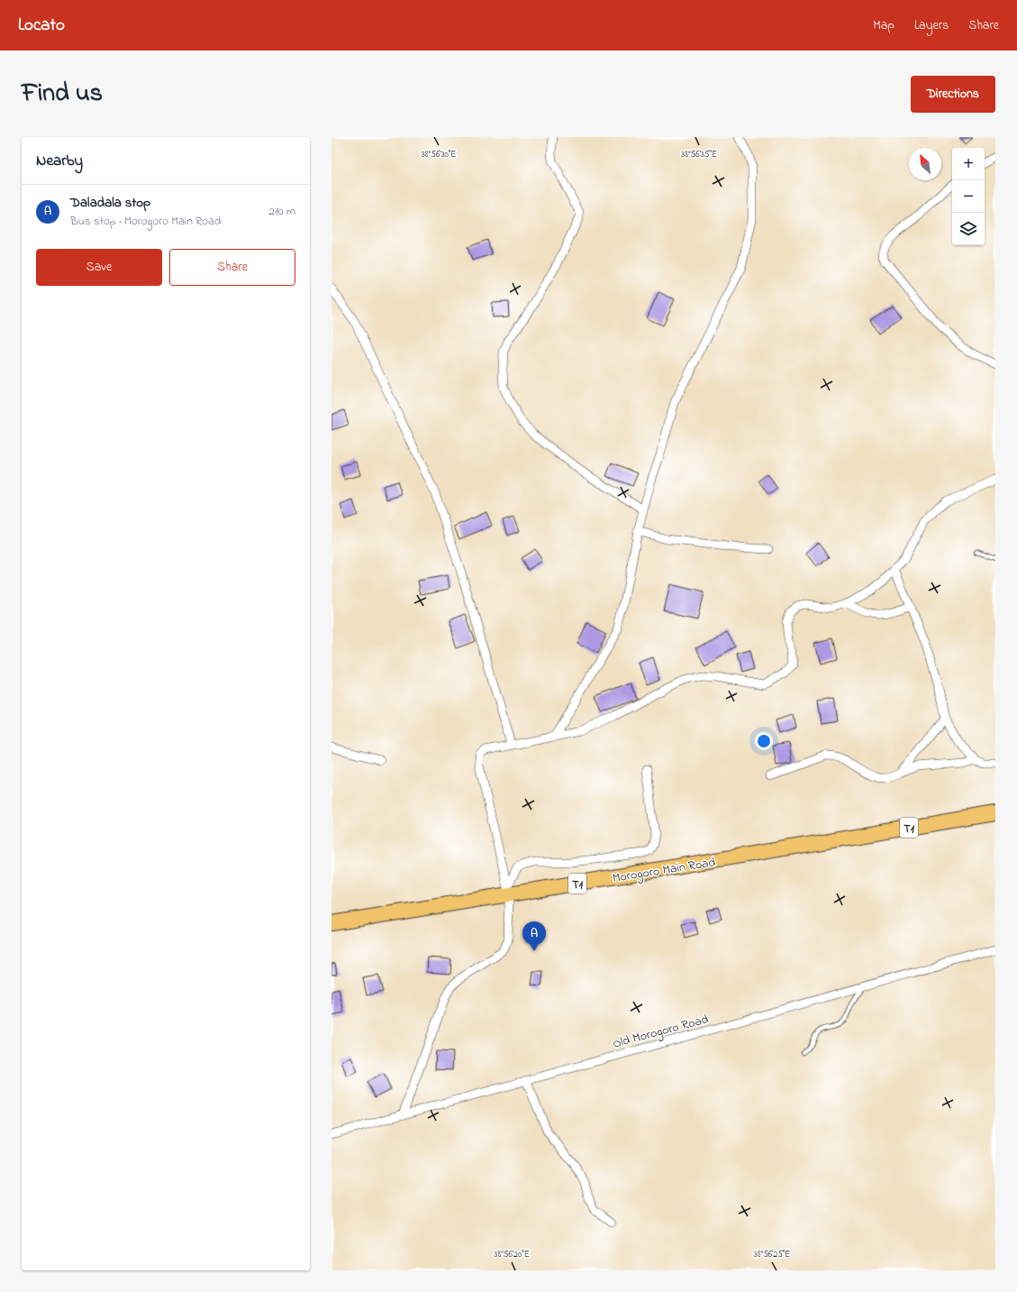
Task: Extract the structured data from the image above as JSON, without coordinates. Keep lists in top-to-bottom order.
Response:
{
  "streets": {
    "highway": ["T1", "Morogoro Main Road"],
    "street": ["Old Morogoro Road"]
  },
  "north": "top left",
  "page": {
    "header": "Locato",
    "nav": ["Map", "Layers", "Share"],
    "title": "Find us",
    "buttons": [
      "Directions",
      ["Save", "Share"]
    ],
    "heading": "Nearby",
    "map_buttons": ["+", "−"],
    "list": [
      {
        "mark": "A",
        "name": "Daladala stop",
        "note": "Bus stop · Morogoro Main Road",
        "value": "210 m"
      }
    ],
    "pins": "A"
  },
  "coordinates": [
    "38°56'30\"E",
    "38°56'35\"E",
    "38°56'20\"E",
    "38°56'25\"E"
  ]
}
